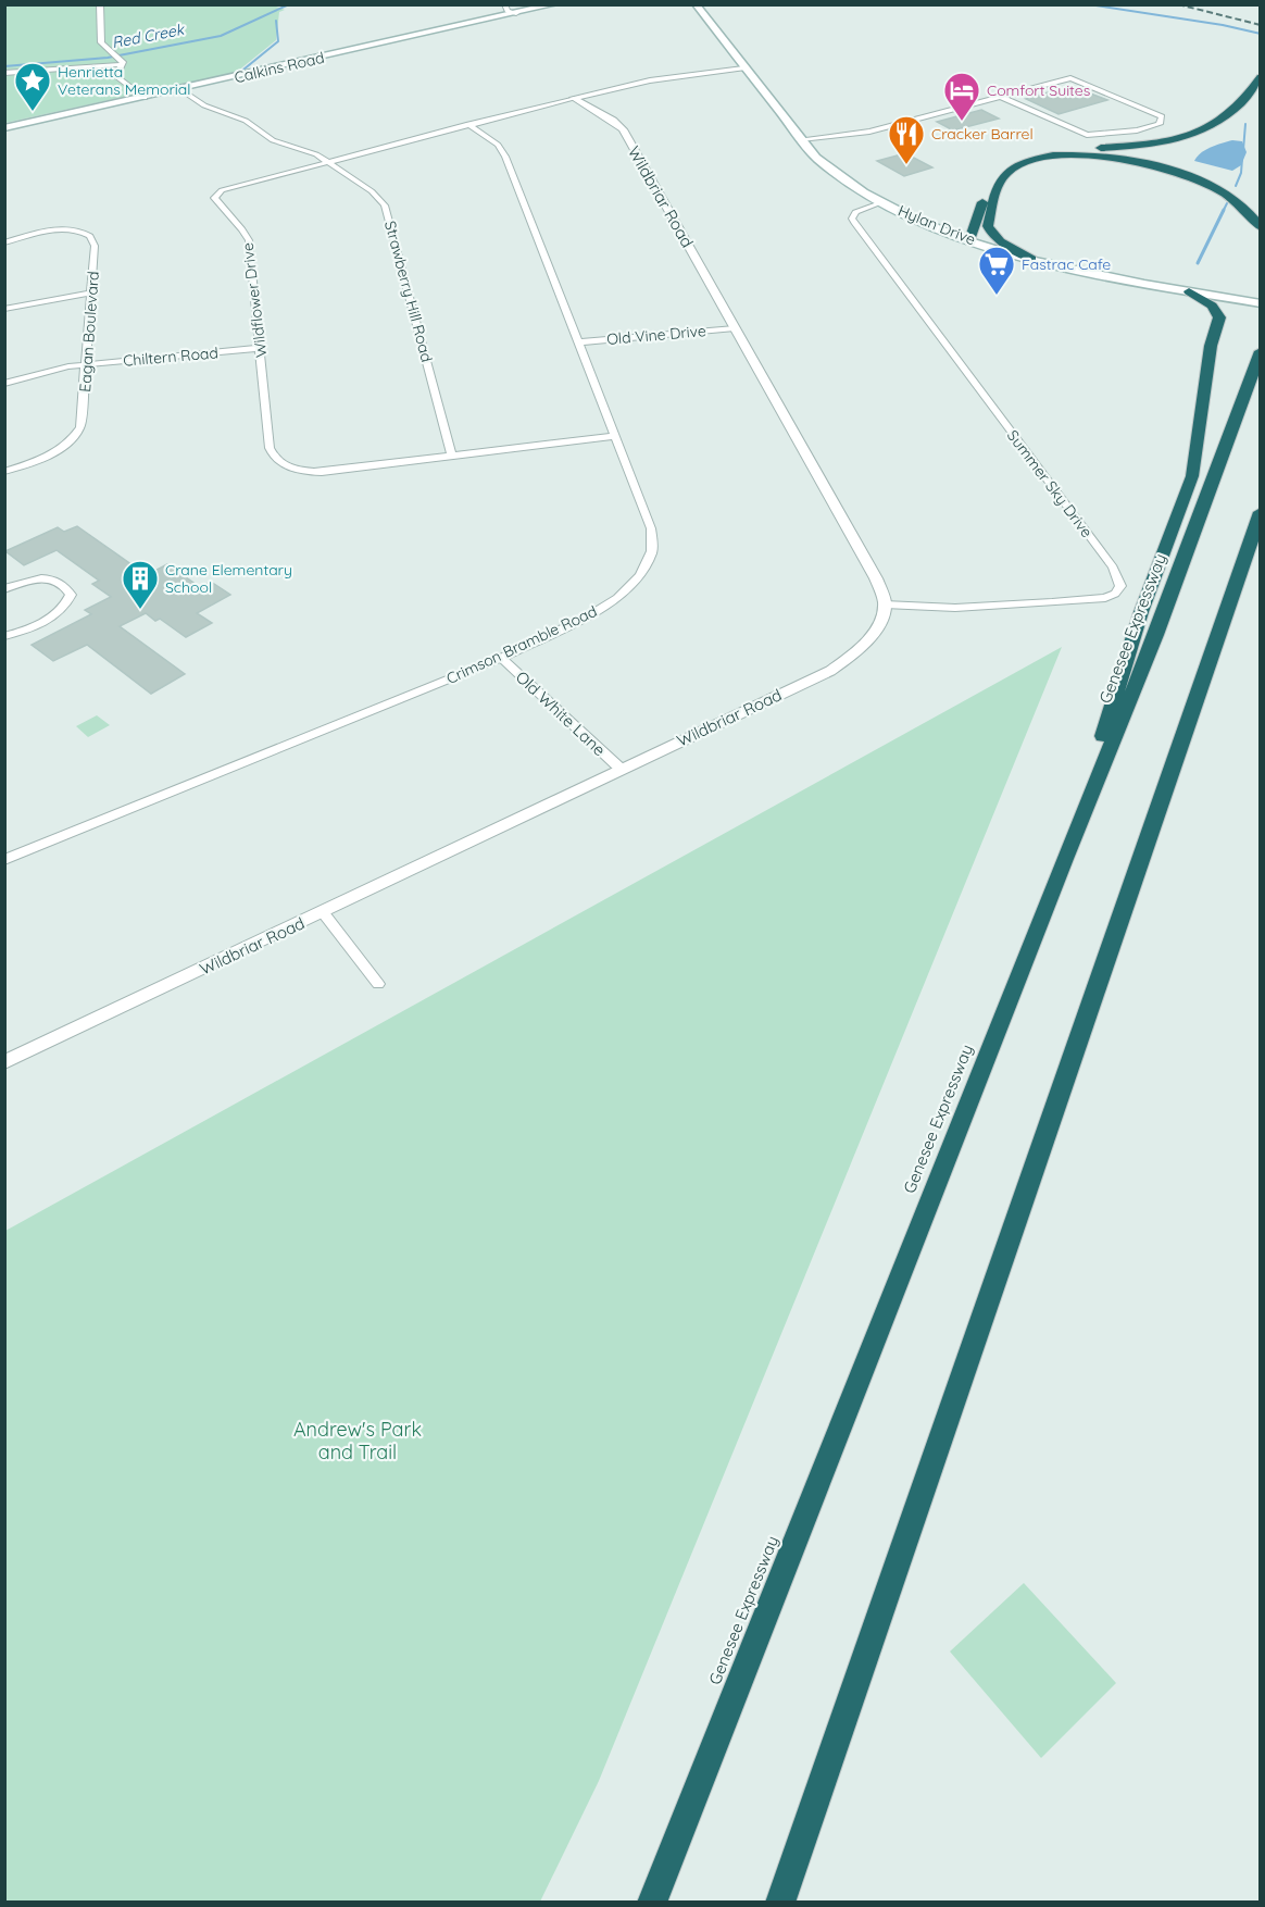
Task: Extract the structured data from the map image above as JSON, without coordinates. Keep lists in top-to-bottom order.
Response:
{
  "streets": {
    "highway": ["Genesee Expressway"],
    "main road": ["Calkins Road", "Hylan Drive"],
    "street": [
      "Wildbriar Road",
      "Strawberry Hill Road",
      "Wildflower Drive",
      "Eagan Boulevard",
      "Old Vine Drive",
      "Chiltern Road",
      "Summer Sky Drive",
      "Crimson Bramble Road",
      "Old White Lane"
    ]
  },
  "crossings": [
    ["Calkins Road", "Strawberry Hill Road"],
    ["Wildbriar Road", "Wildflower Drive"],
    ["Wildbriar Road", "Old Vine Drive"],
    ["Wildbriar Road", "Summer Sky Drive"],
    ["Wildbriar Road", "Old White Lane"],
    ["Hylan Drive", "Wildflower Drive"],
    ["Hylan Drive", "Summer Sky Drive"],
    ["Strawberry Hill Road", "Wildflower Drive"],
    ["Wildflower Drive", "Chiltern Road"],
    ["Wildflower Drive", "Crimson Bramble Road"],
    ["Eagan Boulevard", "Chiltern Road"],
    ["Old Vine Drive", "Crimson Bramble Road"],
    ["Crimson Bramble Road", "Old White Lane"]
  ],
  "water": ["Red Creek"],
  "parks": ["Andrew's Park and Trail"],
  "places": {
    "place": ["Henrietta Veterans Memorial"],
    "hotel": ["Comfort Suites"],
    "restaurant": ["Cracker Barrel"],
    "supermarket": ["Fastrac Cafe"],
    "building": ["Crane Elementary School"]
  }
}
